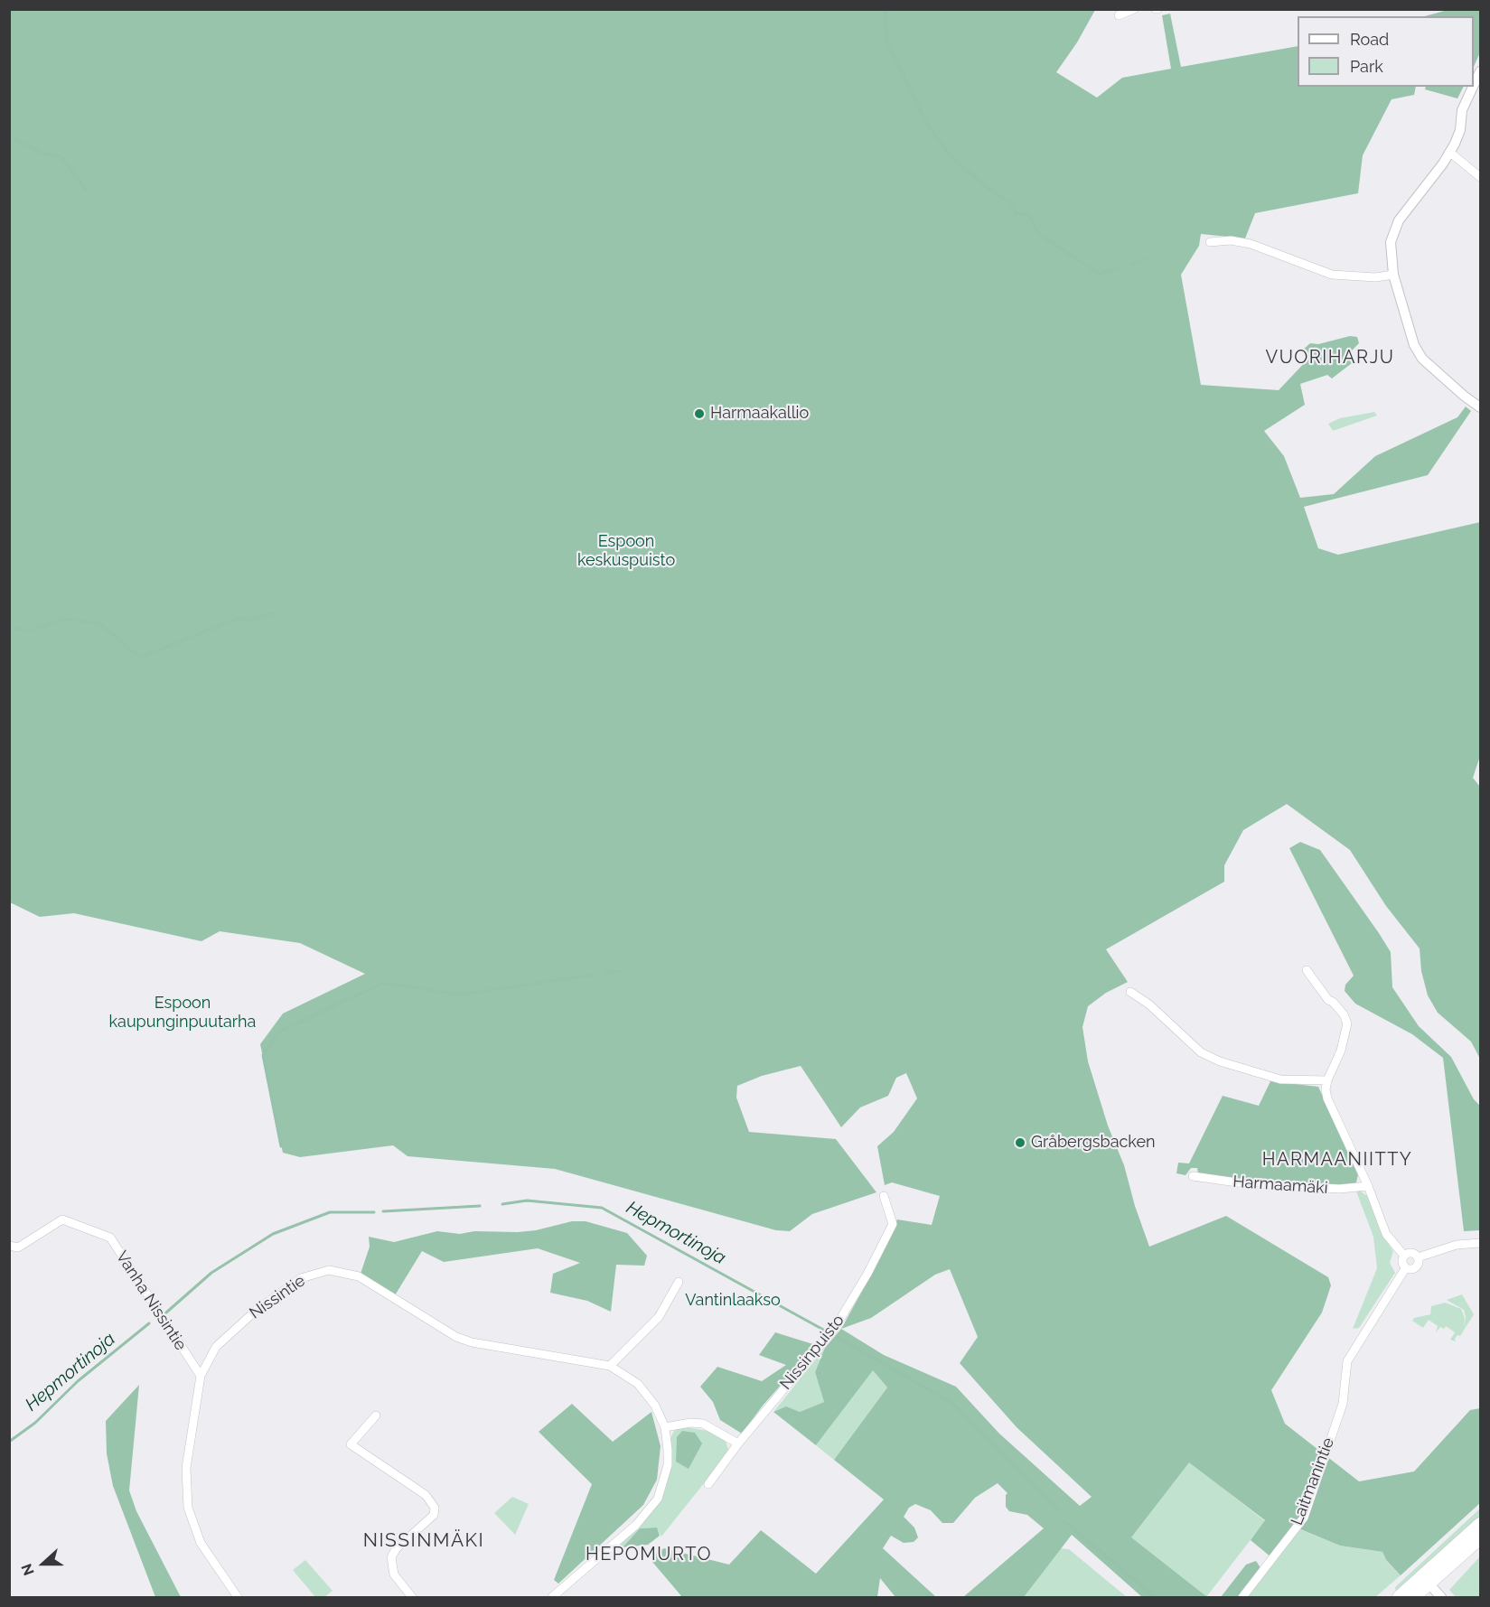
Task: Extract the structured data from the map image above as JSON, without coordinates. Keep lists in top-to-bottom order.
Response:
{
  "streets": {
    "street": [
      "Harmaamäki",
      "Nissintie",
      "Vanha Nissintie",
      "Nissinpuisto",
      "Laitmanintie"
    ]
  },
  "crossings": [
    ["Nissintie", "Vanha Nissintie"]
  ],
  "districts": [
    "VUORIHARJU",
    "HARMAANIITTY",
    "NISSINMÄKI",
    "HEPOMURTO"
  ],
  "water": ["Hepmortinoja"],
  "parks": ["Espoon keskuspuisto", "Espoon kaupunginpuutarha", "Vantinlaakso"],
  "places": ["Harmaakallio", "Gråbergsbacken"],
  "legend": ["Road", "Park"],
  "north": "left"
}
